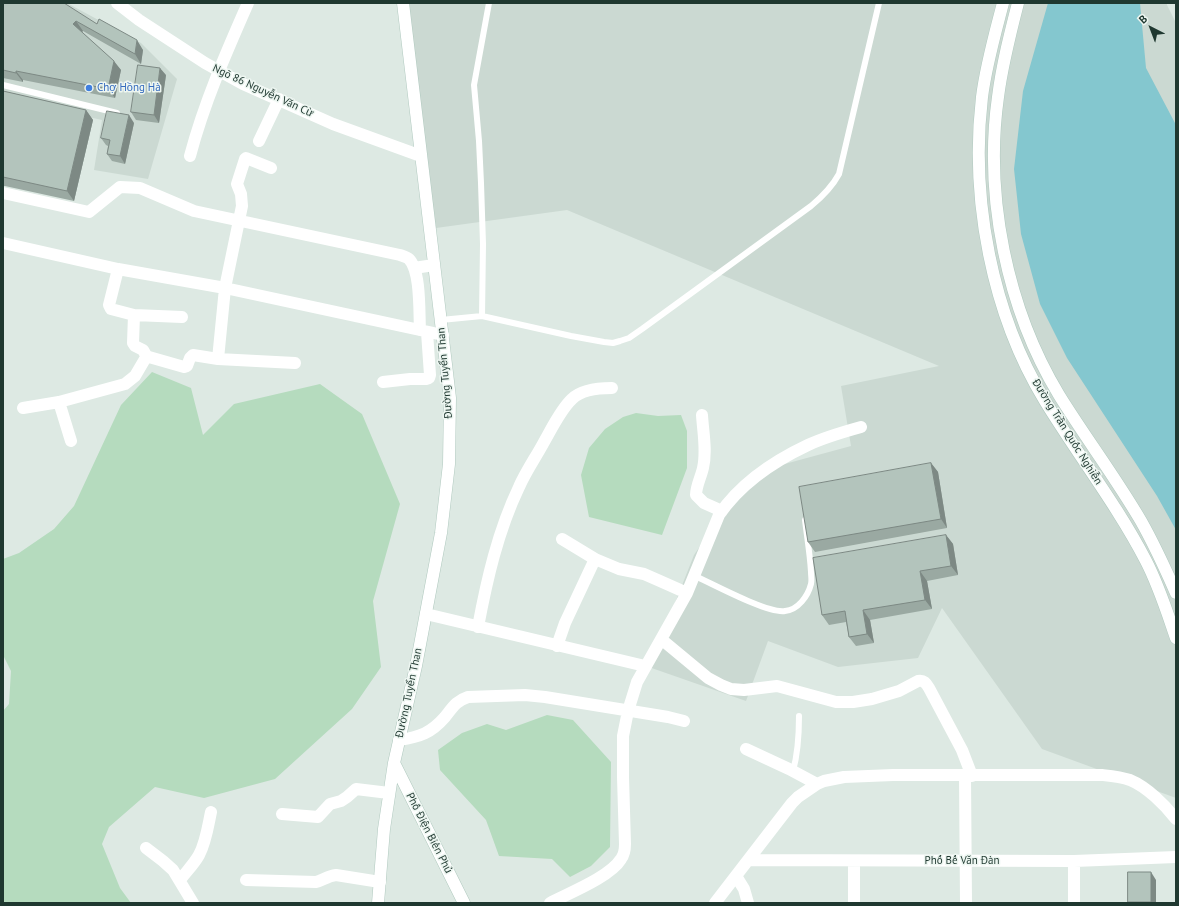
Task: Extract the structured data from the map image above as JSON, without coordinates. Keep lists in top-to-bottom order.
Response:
{
  "streets": {
    "street": [
      "Ngõ 86 Nguyễn Văn Cừ",
      "Đường Tuyển Than",
      "Đường Trần Quốc Nghiễn",
      "Phố Điện Biên Phủ",
      "Phố Bế Văn Đàn"
    ]
  },
  "crossings": [
    ["Ngõ 86 Nguyễn Văn Cừ", "Đường Tuyển Than"],
    ["Đường Tuyển Than", "Phố Điện Biên Phủ"]
  ],
  "places": ["Chợ Hồng Hà"],
  "north": "top left"
}
